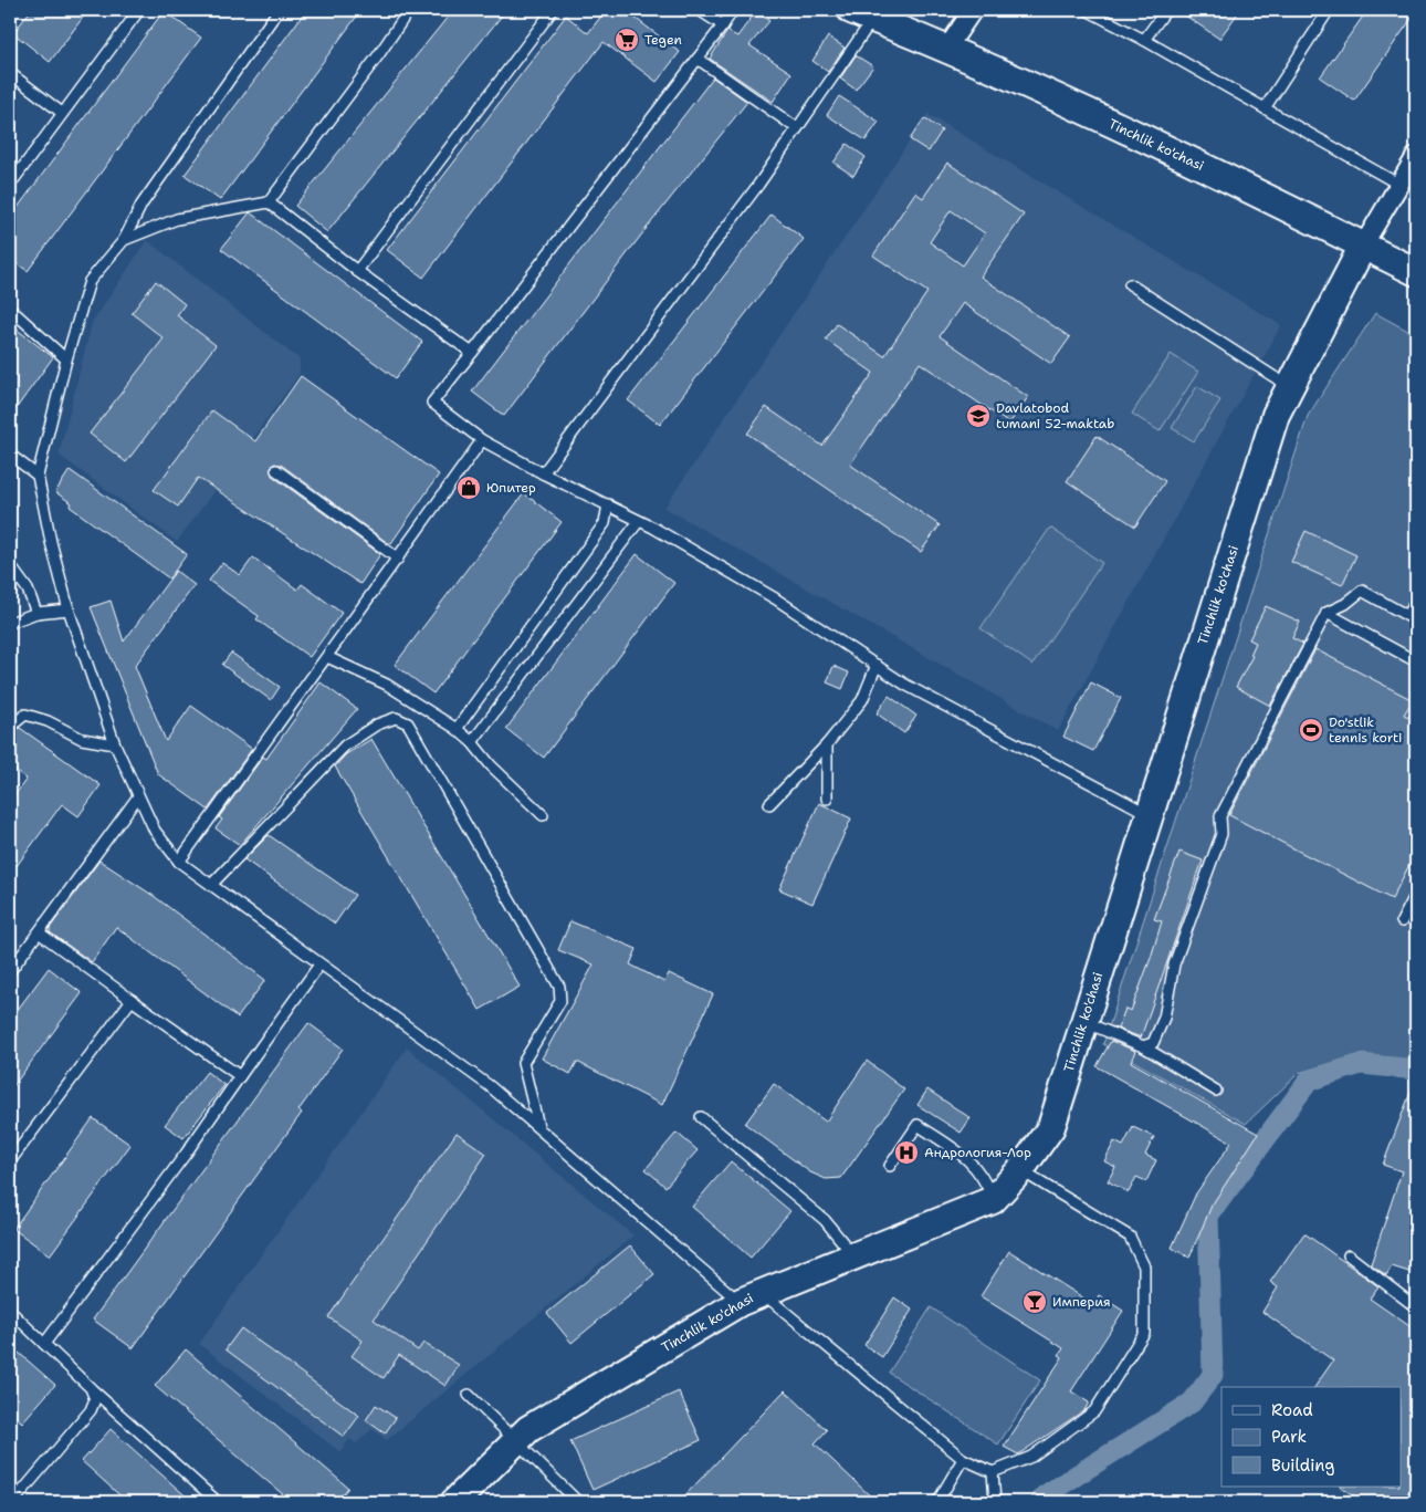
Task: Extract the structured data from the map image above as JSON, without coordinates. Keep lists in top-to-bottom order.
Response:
{
  "streets": {
    "street": ["Tinchlik ko'chasi"]
  },
  "places": {
    "supermarket": ["Tegen"],
    "school or university": ["Davlatobod tumani 52-maktab"],
    "shop": ["Юпитер"],
    "sports": ["Do'stlik tennis korti"],
    "hospital": ["Андрология-Лор"],
    "bar": ["Империя"]
  },
  "legend": ["Road", "Park", "Building"]
}
